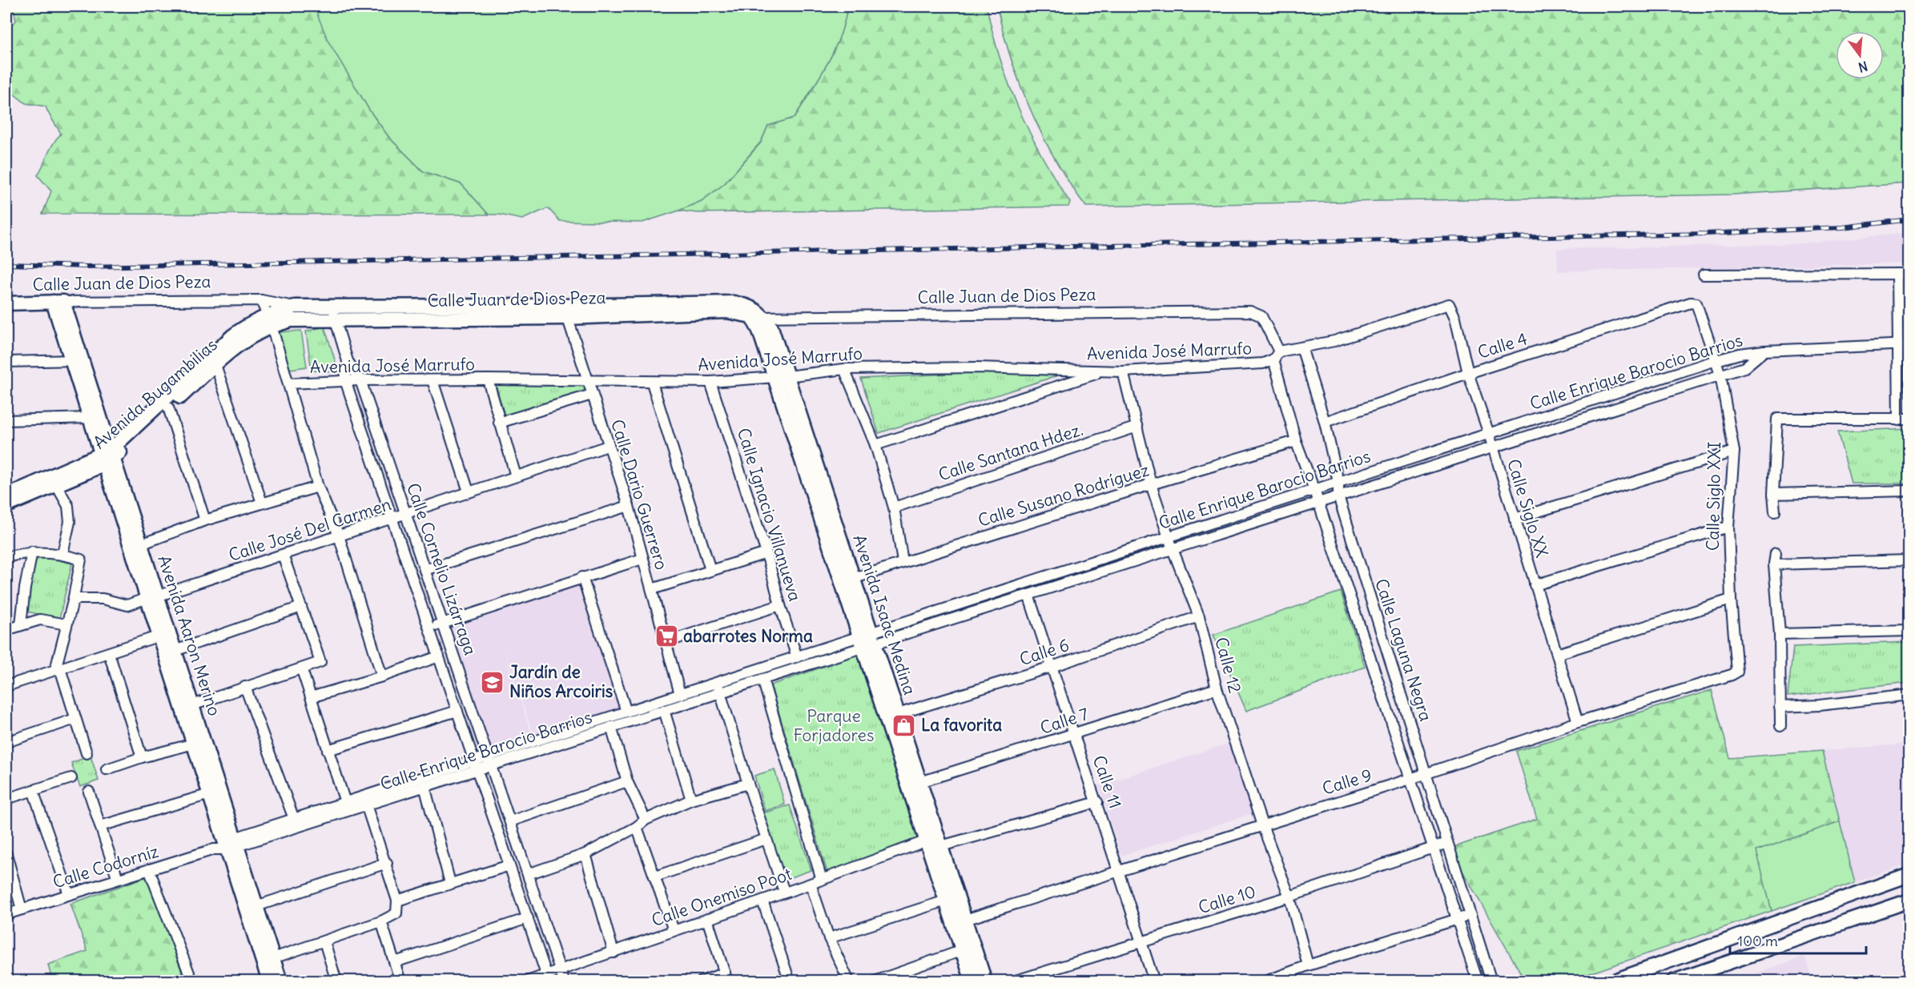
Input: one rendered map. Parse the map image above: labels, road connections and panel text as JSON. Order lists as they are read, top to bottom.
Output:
{
  "streets": {
    "main road": [
      "Calle Juan de Dios Peza",
      "Avenida Bugambilias",
      "Avenida Isaac Medina",
      "Avenida Aaron Merino"
    ],
    "street": [
      "Calle 4",
      "Avenida José Marrufo",
      "Calle Enrique Barocio Barrios",
      "Calle Santana Hdez.",
      "Calle Dario Guerrero",
      "Calle Susano Rodríguez",
      "Calle Siglo XXI",
      "Calle Siglo XX",
      "Calle Ignacio Villanueva",
      "Calle José Del Carmen",
      "Calle Cornelio Lizárraga",
      "Calle Laguna Negra",
      "Calle 6",
      "Calle 12",
      "Calle 7",
      "Calle 11",
      "Calle 9",
      "Calle Codorníz",
      "Calle Onemiso Poot",
      "Calle 10"
    ]
  },
  "crossings": [
    ["Calle Juan de Dios Peza", "Avenida Bugambilias"],
    ["Calle Juan de Dios Peza", "Calle Dario Guerrero"],
    ["Calle Juan de Dios Peza", "Calle Cornelio Lizárraga"],
    ["Calle Juan de Dios Peza", "Avenida Isaac Medina"],
    ["Calle Juan de Dios Peza", "Avenida Aaron Merino"],
    ["Calle Juan de Dios Peza", "Calle Laguna Negra"],
    ["Calle 4", "Calle Siglo XXI"],
    ["Calle 4", "Calle Siglo XX"],
    ["Calle 4", "Calle Laguna Negra"],
    ["Avenida José Marrufo", "Calle Dario Guerrero"],
    ["Avenida José Marrufo", "Calle Ignacio Villanueva"],
    ["Avenida José Marrufo", "Calle Cornelio Lizárraga"],
    ["Avenida José Marrufo", "Avenida Isaac Medina"],
    ["Avenida José Marrufo", "Calle Laguna Negra"],
    ["Avenida José Marrufo", "Calle 12"],
    ["Calle Enrique Barocio Barrios", "Calle Dario Guerrero"],
    ["Calle Enrique Barocio Barrios", "Calle Siglo XXI"],
    ["Calle Enrique Barocio Barrios", "Calle Siglo XX"],
    ["Calle Enrique Barocio Barrios", "Calle Ignacio Villanueva"],
    ["Calle Enrique Barocio Barrios", "Calle Cornelio Lizárraga"],
    ["Calle Enrique Barocio Barrios", "Avenida Isaac Medina"],
    ["Calle Enrique Barocio Barrios", "Avenida Aaron Merino"],
    ["Calle Enrique Barocio Barrios", "Calle Laguna Negra"],
    ["Calle Enrique Barocio Barrios", "Calle 12"],
    ["Calle Enrique Barocio Barrios", "Calle 11"],
    ["Calle Enrique Barocio Barrios", "Calle Codorníz"],
    ["Avenida Bugambilias", "Avenida Aaron Merino"],
    ["Calle Santana Hdez.", "Calle 12"],
    ["Calle Dario Guerrero", "Calle José Del Carmen"],
    ["Calle Susano Rodríguez", "Avenida Isaac Medina"],
    ["Calle Susano Rodríguez", "Calle Laguna Negra"],
    ["Calle Susano Rodríguez", "Calle 12"],
    ["Calle Siglo XXI", "Calle 9"],
    ["Calle Siglo XX", "Calle Laguna Negra"],
    ["Calle Siglo XX", "Calle 9"],
    ["Calle José Del Carmen", "Calle Cornelio Lizárraga"],
    ["Calle José Del Carmen", "Avenida Aaron Merino"],
    ["Calle Cornelio Lizárraga", "Calle Onemiso Poot"],
    ["Avenida Isaac Medina", "Calle 6"],
    ["Avenida Isaac Medina", "Calle 7"],
    ["Avenida Isaac Medina", "Calle 9"],
    ["Avenida Isaac Medina", "Calle Onemiso Poot"],
    ["Avenida Aaron Merino", "Calle Codorníz"],
    ["Calle Laguna Negra", "Calle 9"],
    ["Calle Laguna Negra", "Calle 10"],
    ["Calle 6", "Calle 12"],
    ["Calle 6", "Calle 11"],
    ["Calle 12", "Calle 7"],
    ["Calle 12", "Calle 9"],
    ["Calle 12", "Calle 10"],
    ["Calle 7", "Calle 11"],
    ["Calle 11", "Calle 9"],
    ["Calle 11", "Calle Onemiso Poot"],
    ["Calle 11", "Calle 10"]
  ],
  "parks": ["Parque Forjadores"],
  "places": {
    "supermarket": ["abarrotes Norma"],
    "school or university": ["Jardín de Niños Arcoiris"],
    "shop": ["La favorita"]
  },
  "scale_bar": "100 m",
  "north": "bottom"
}
